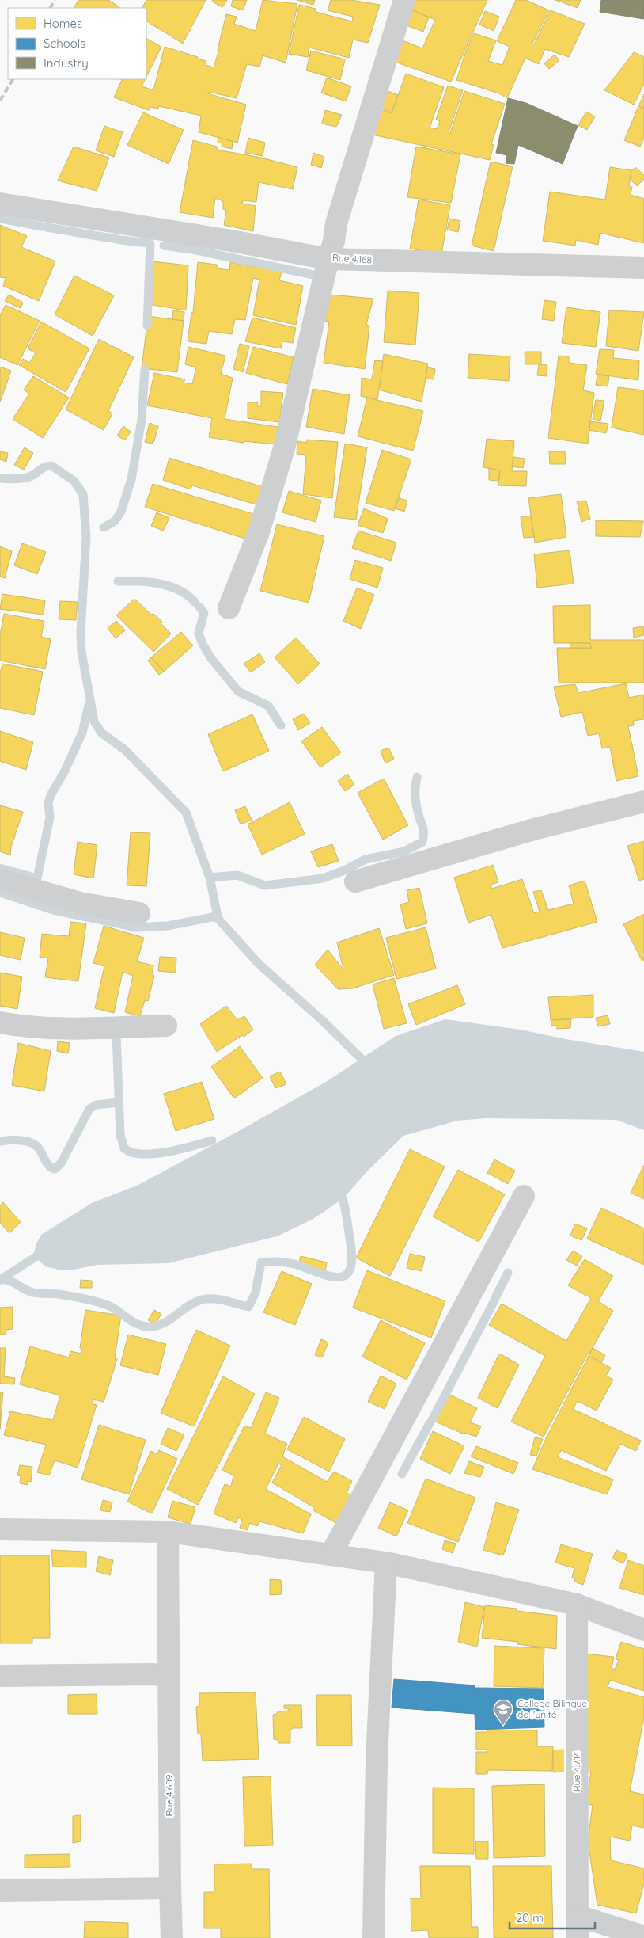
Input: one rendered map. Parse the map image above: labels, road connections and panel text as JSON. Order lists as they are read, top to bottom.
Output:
{
  "streets": {
    "street": ["Rue 4.168", "Rue 4.714", "Rue 4.689"]
  },
  "places": {
    "school or university": ["College Bilingue de l'unité"]
  },
  "legend": ["Homes", "Schools", "Industry"],
  "scale_bar": "20 m"
}
